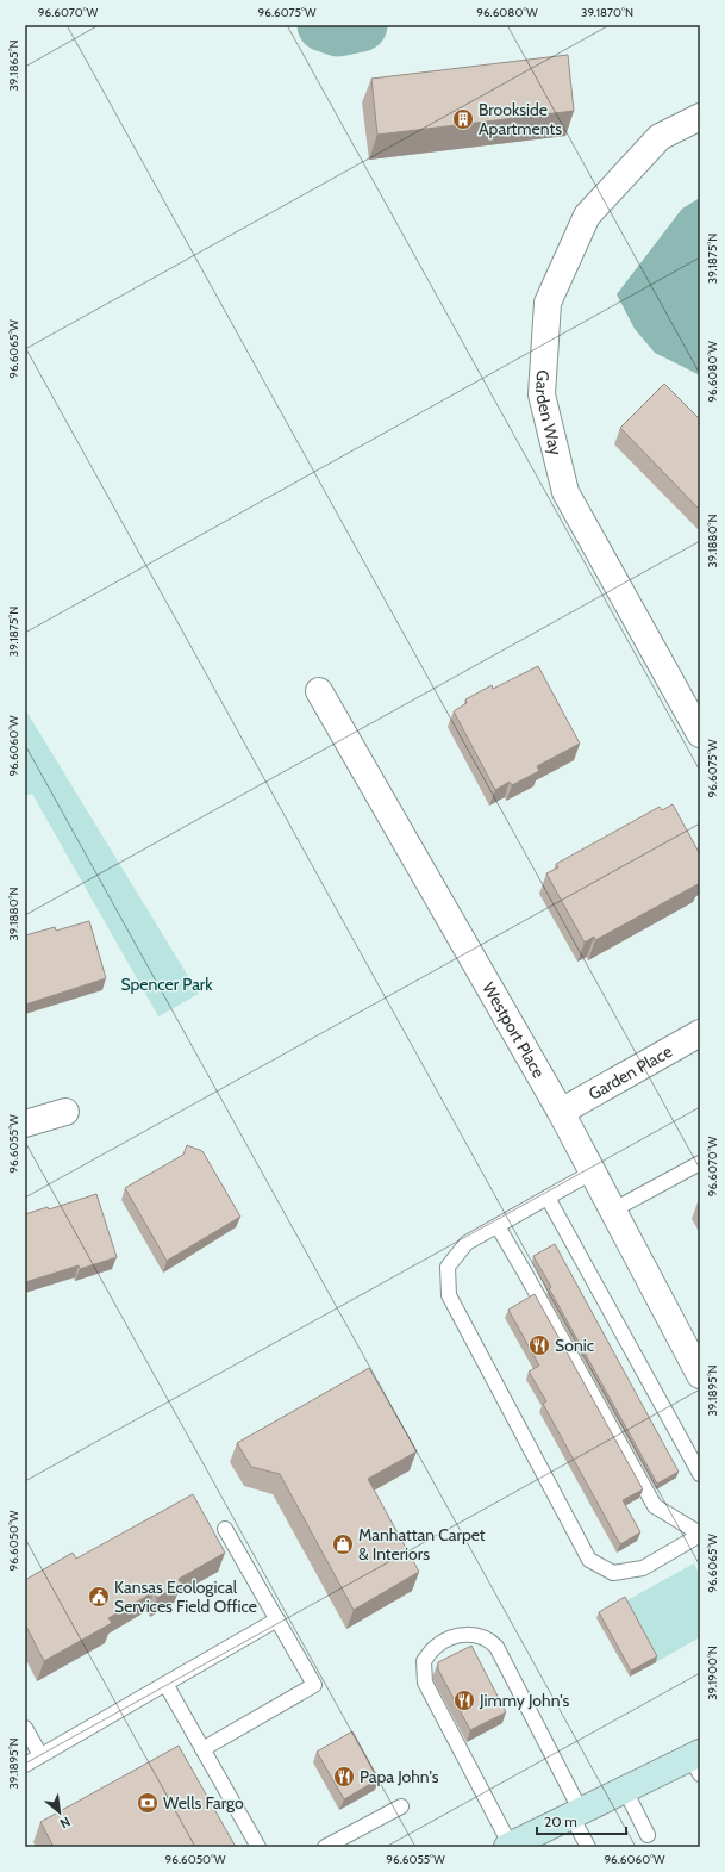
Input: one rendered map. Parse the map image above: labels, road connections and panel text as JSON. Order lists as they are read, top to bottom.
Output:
{
  "streets": {
    "street": ["Garden Way", "Westport Place", "Garden Place"]
  },
  "crossings": [
    ["Westport Place", "Garden Place"]
  ],
  "parks": ["Spencer Park"],
  "places": {
    "building": ["Brookside Apartments"],
    "restaurant": ["Sonic", "Jimmy John's", "Papa John's"],
    "shop": ["Manhattan Carpet & Interiors"],
    "public building": ["Kansas Ecological Services Field Office"],
    "bank": ["Wells Fargo"]
  },
  "scale_bar": "20 m",
  "north": "bottom right",
  "coordinates": [
    "96.6070°W",
    "96.6075°W",
    "96.6080°W",
    "39.1870°N",
    "39.1865°N",
    "39.1875°N",
    "96.6065°W",
    "39.1880°N",
    "96.6060°W",
    "96.6055°W",
    "39.1895°N",
    "96.6050°W",
    "39.1900°N"
  ]
}
